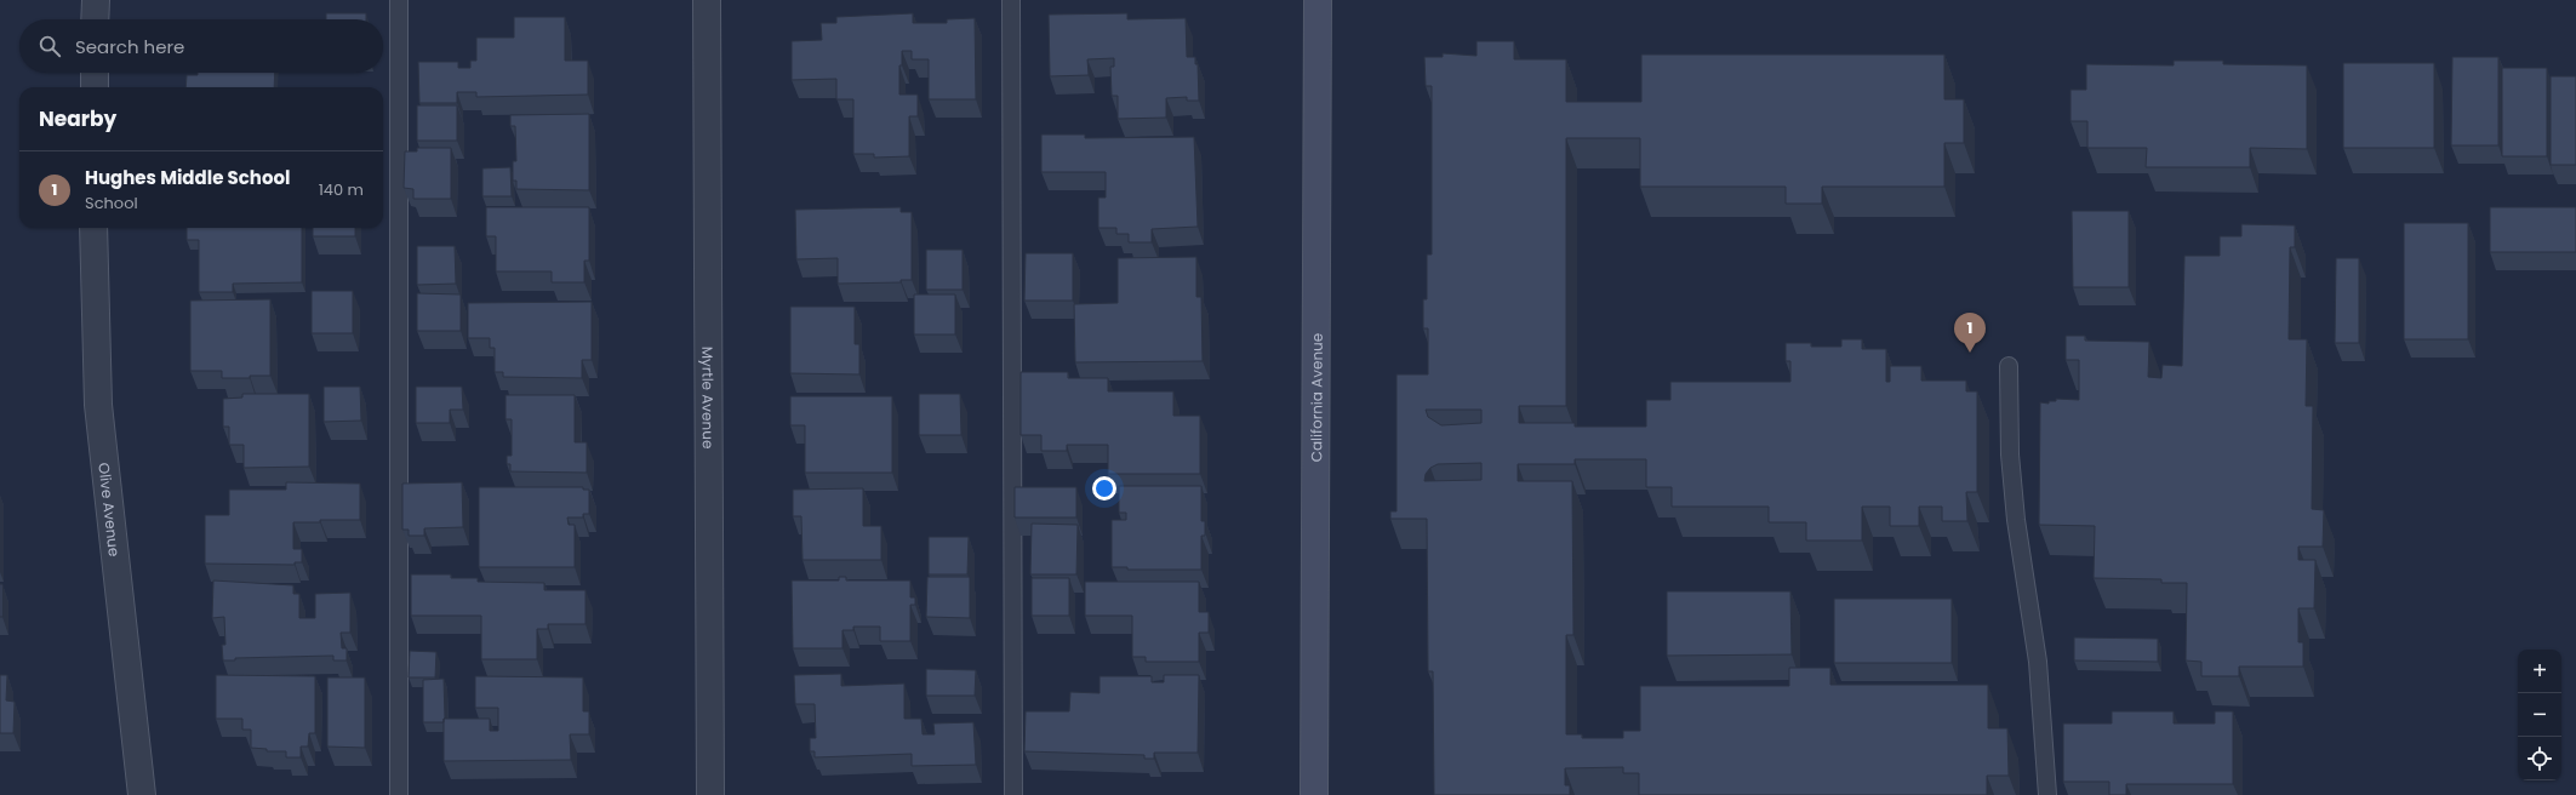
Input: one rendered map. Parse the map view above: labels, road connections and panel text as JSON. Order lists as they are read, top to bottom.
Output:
{
  "streets": {
    "street": ["Myrtle Avenue", "California Avenue", "Olive Avenue"]
  },
  "page": {
    "search": "Search here",
    "heading": "Nearby",
    "list": [
      {
        "mark": "1",
        "name": "Hughes Middle School",
        "note": "School",
        "value": "140 m"
      }
    ],
    "pins": "1",
    "map_buttons": ["+", "−"]
  }
}
